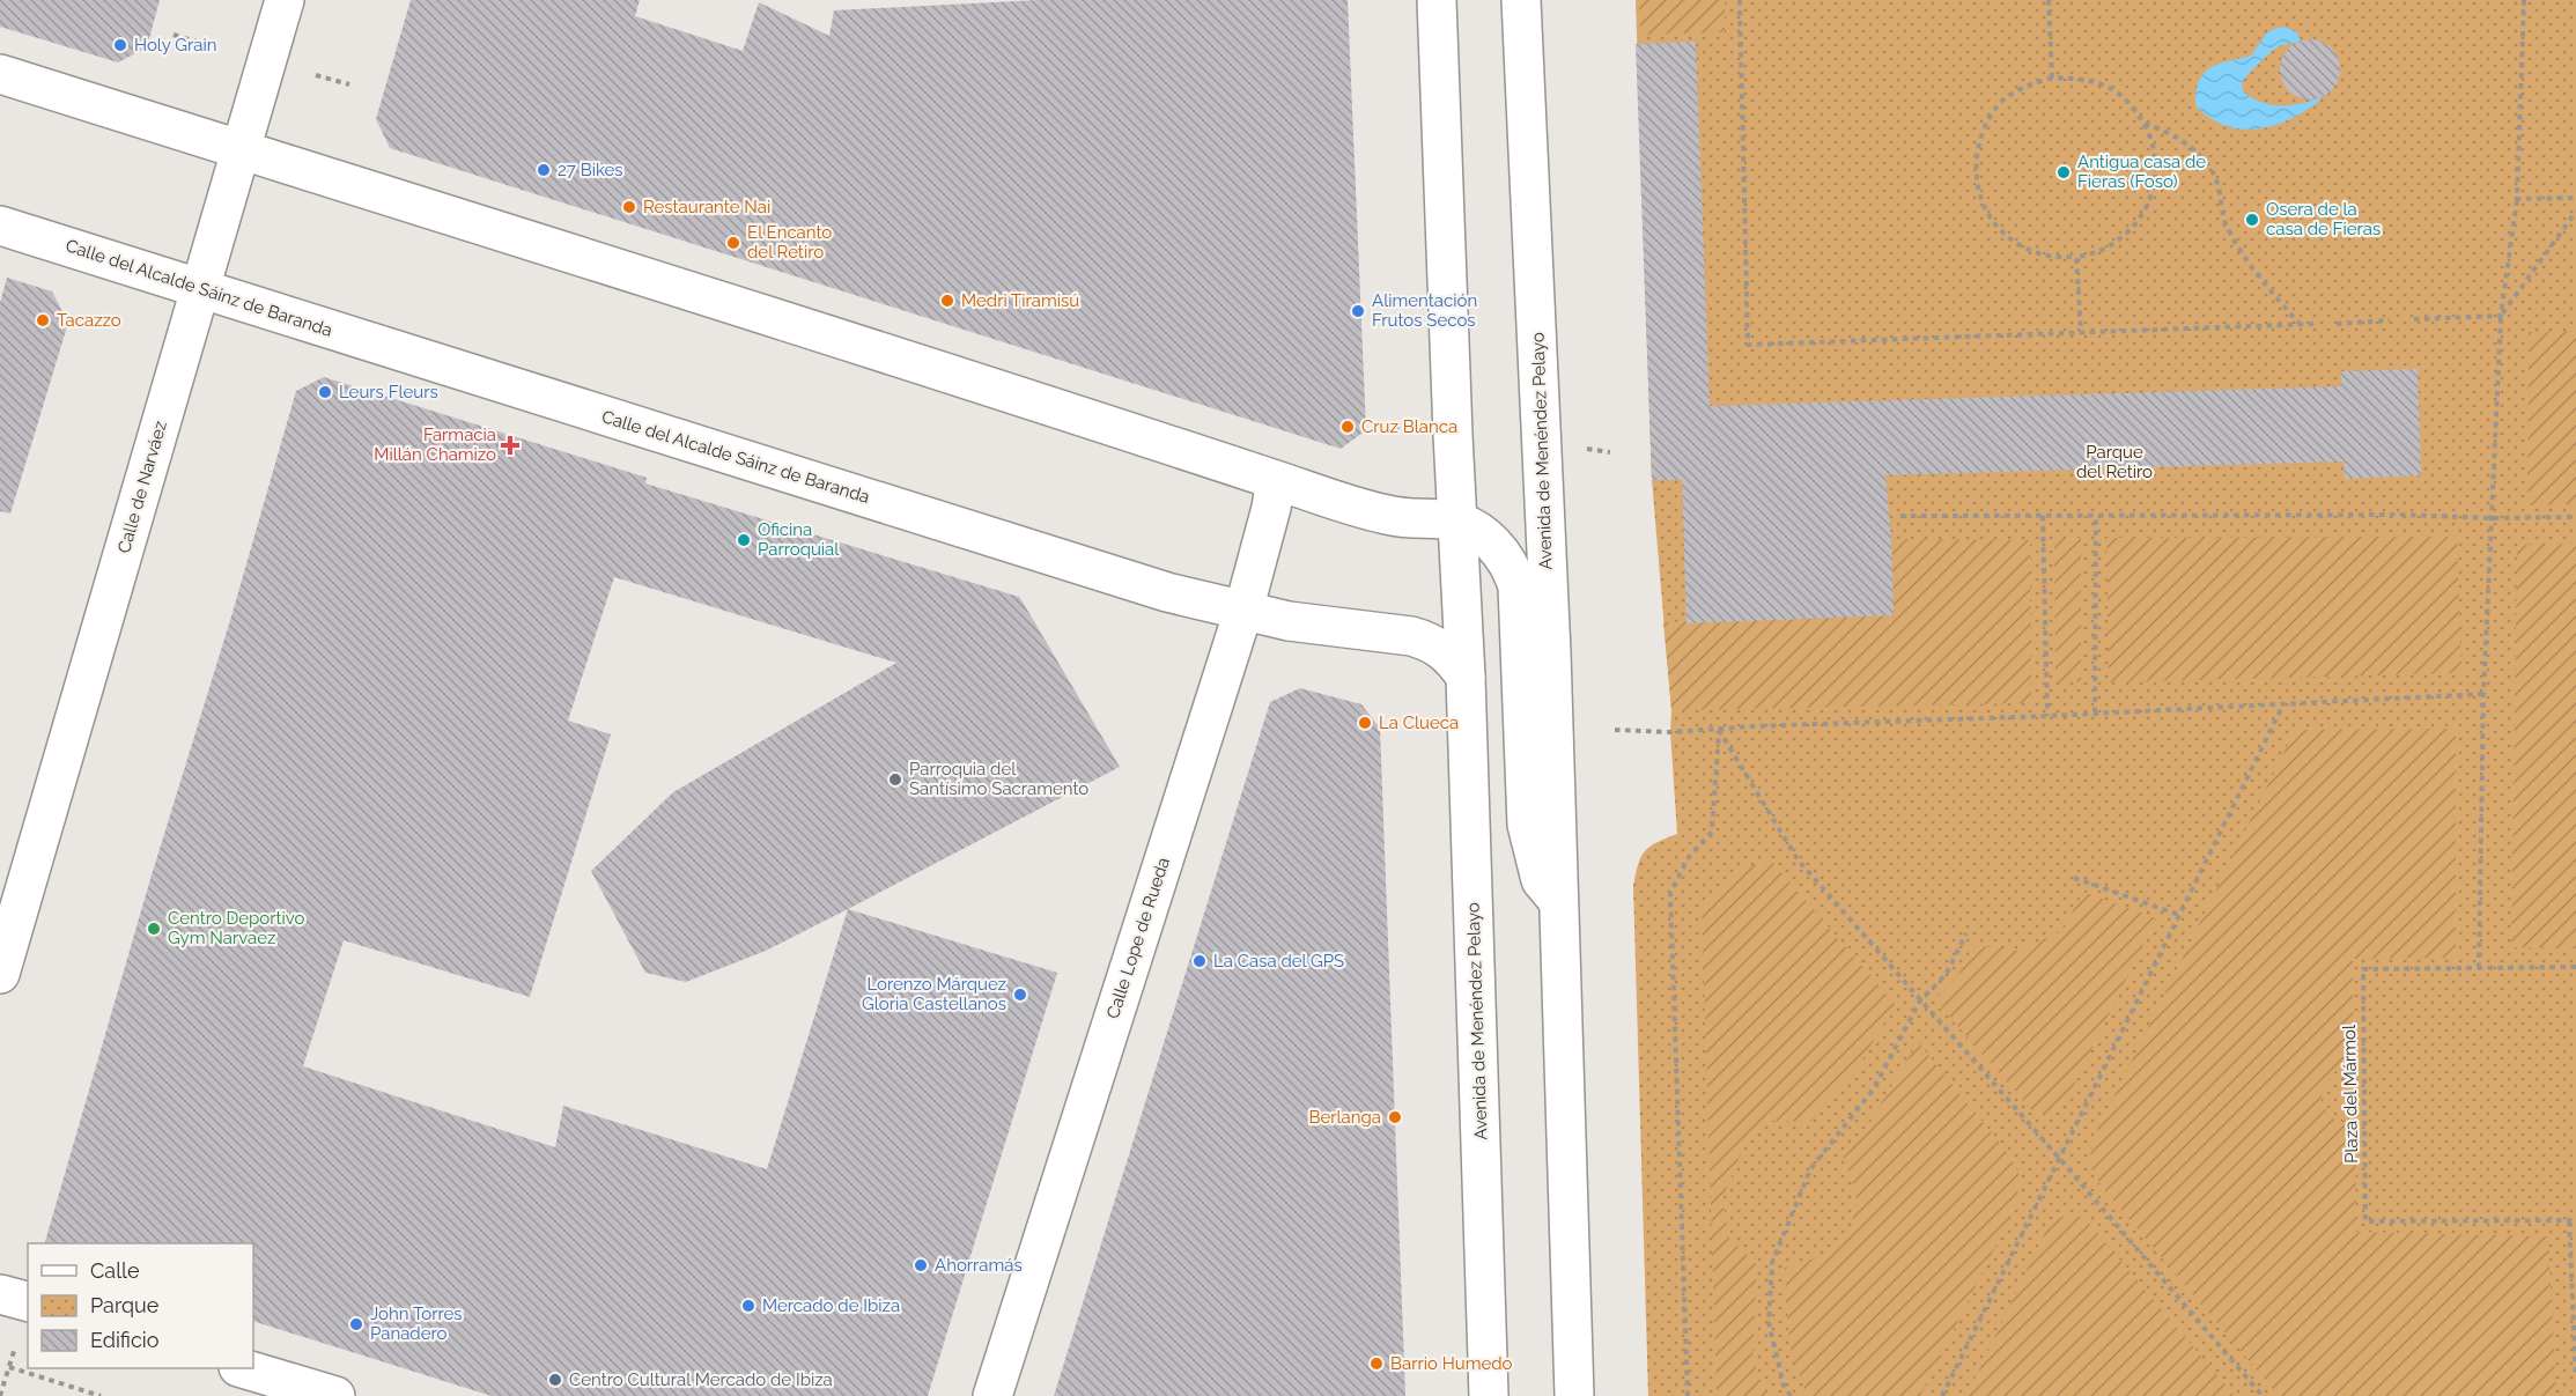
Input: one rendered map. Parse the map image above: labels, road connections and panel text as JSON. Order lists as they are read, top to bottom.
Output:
{
  "streets": {
    "street": [
      "Calle del Alcalde Sáinz de Baranda",
      "Avenida de Menéndez Pelayo",
      "Calle de Narváez",
      "Calle Lope de Rueda"
    ],
    "path": ["Plaza del Mármol"]
  },
  "crossings": [
    ["Calle del Alcalde Sáinz de Baranda", "Avenida de Menéndez Pelayo"],
    ["Calle del Alcalde Sáinz de Baranda", "Calle de Narváez"],
    ["Calle del Alcalde Sáinz de Baranda", "Calle Lope de Rueda"]
  ],
  "parks": ["Parque del Retiro"],
  "places": {
    "other": [
      "Holy Grain",
      "27 Bikes",
      "Antigua casa de Fieras (Foso)",
      "Restaurante Nai",
      "Osera de la casa de Fieras",
      "El Encanto del Retiro",
      "Medri Tiramisú",
      "Alimentación Frutos Secos",
      "Tacazzo",
      "Leurs Fleurs",
      "Cruz Blanca",
      "Oficina Parroquial",
      "La Clueca",
      "Parroquia del Santísimo Sacramento",
      "Centro Deportivo Gym Narvaez",
      "La Casa del GPS",
      "Lorenzo Márquez Gloria Castellanos",
      "Berlanga",
      "Ahorramás",
      "Mercado de Ibiza",
      "John Torres Panadero",
      "Barrio Humedo",
      "Centro Cultural Mercado de Ibiza"
    ],
    "health": ["Farmacia Millán Chamizo"]
  },
  "legend": ["Calle", "Parque", "Edificio"]
}
